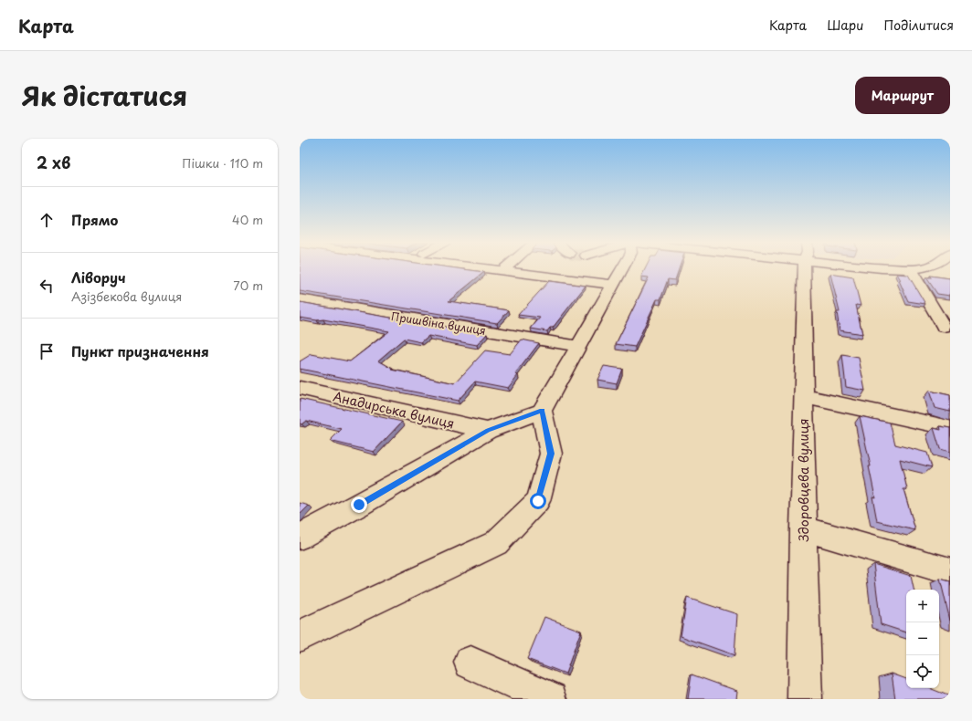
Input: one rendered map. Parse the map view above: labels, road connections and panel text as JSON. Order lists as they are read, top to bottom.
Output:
{
  "streets": {
    "street": ["Пришвіна вулиця", "Анадирська вулиця", "Здоровцева вулиця"]
  },
  "page": {
    "header": "Карта",
    "nav": ["Карта", "Шари", "Поділитися"],
    "title": "Як дістатися",
    "buttons": "Маршрут",
    "heading": ["2 хв", "Пішки · 110 m"],
    "list": [
      ["Прямо", "40 m"],
      ["Ліворуч", "Азізбекова вулиця", "70 m"],
      "Пункт призначення"
    ],
    "map_buttons": ["+", "−"]
  }
}
